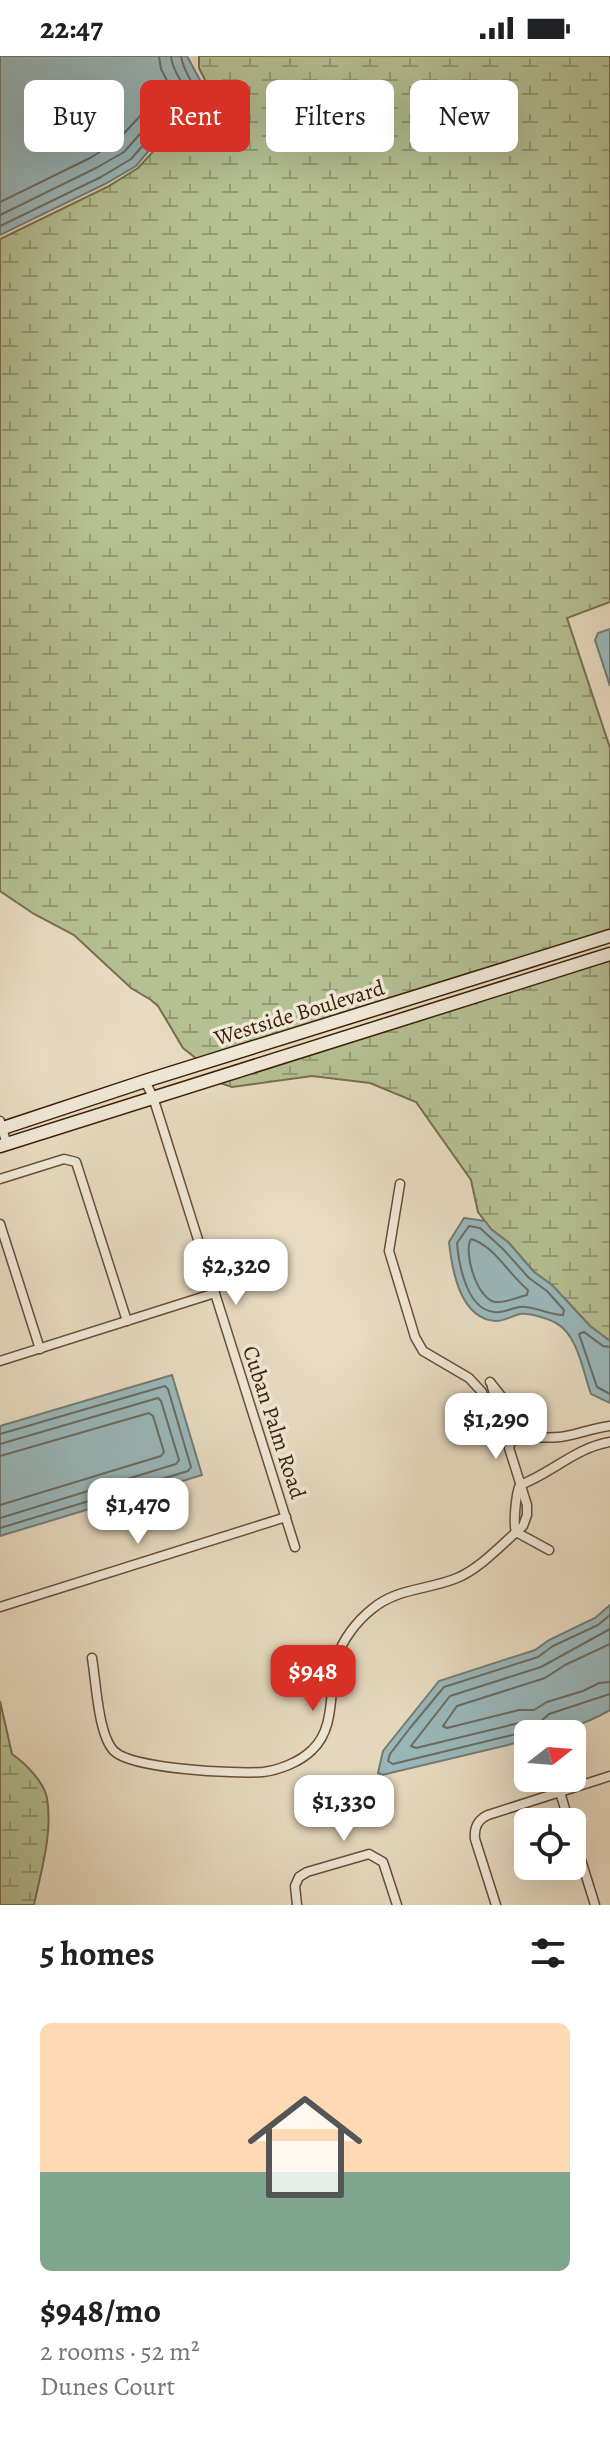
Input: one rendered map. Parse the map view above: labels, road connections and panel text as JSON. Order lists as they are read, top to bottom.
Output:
{
  "streets": {
    "street": ["Westside Boulevard", "Cuban Palm Road"]
  },
  "crossings": [
    ["Westside Boulevard", "Cuban Palm Road"]
  ],
  "north": "right",
  "page": {
    "status": "22:47",
    "chip": [
      "Buy",
      "Rent",
      "Filters",
      "New"
    ],
    "price": [
      "$2,320",
      "$1,290",
      "$1,470",
      "$948",
      "$1,330"
    ],
    "heading": "5 homes",
    "list": [
      {
        "name": "$948/mo",
        "note": "2 rooms · 52 m² · Dunes Court"
      }
    ]
  }
}
